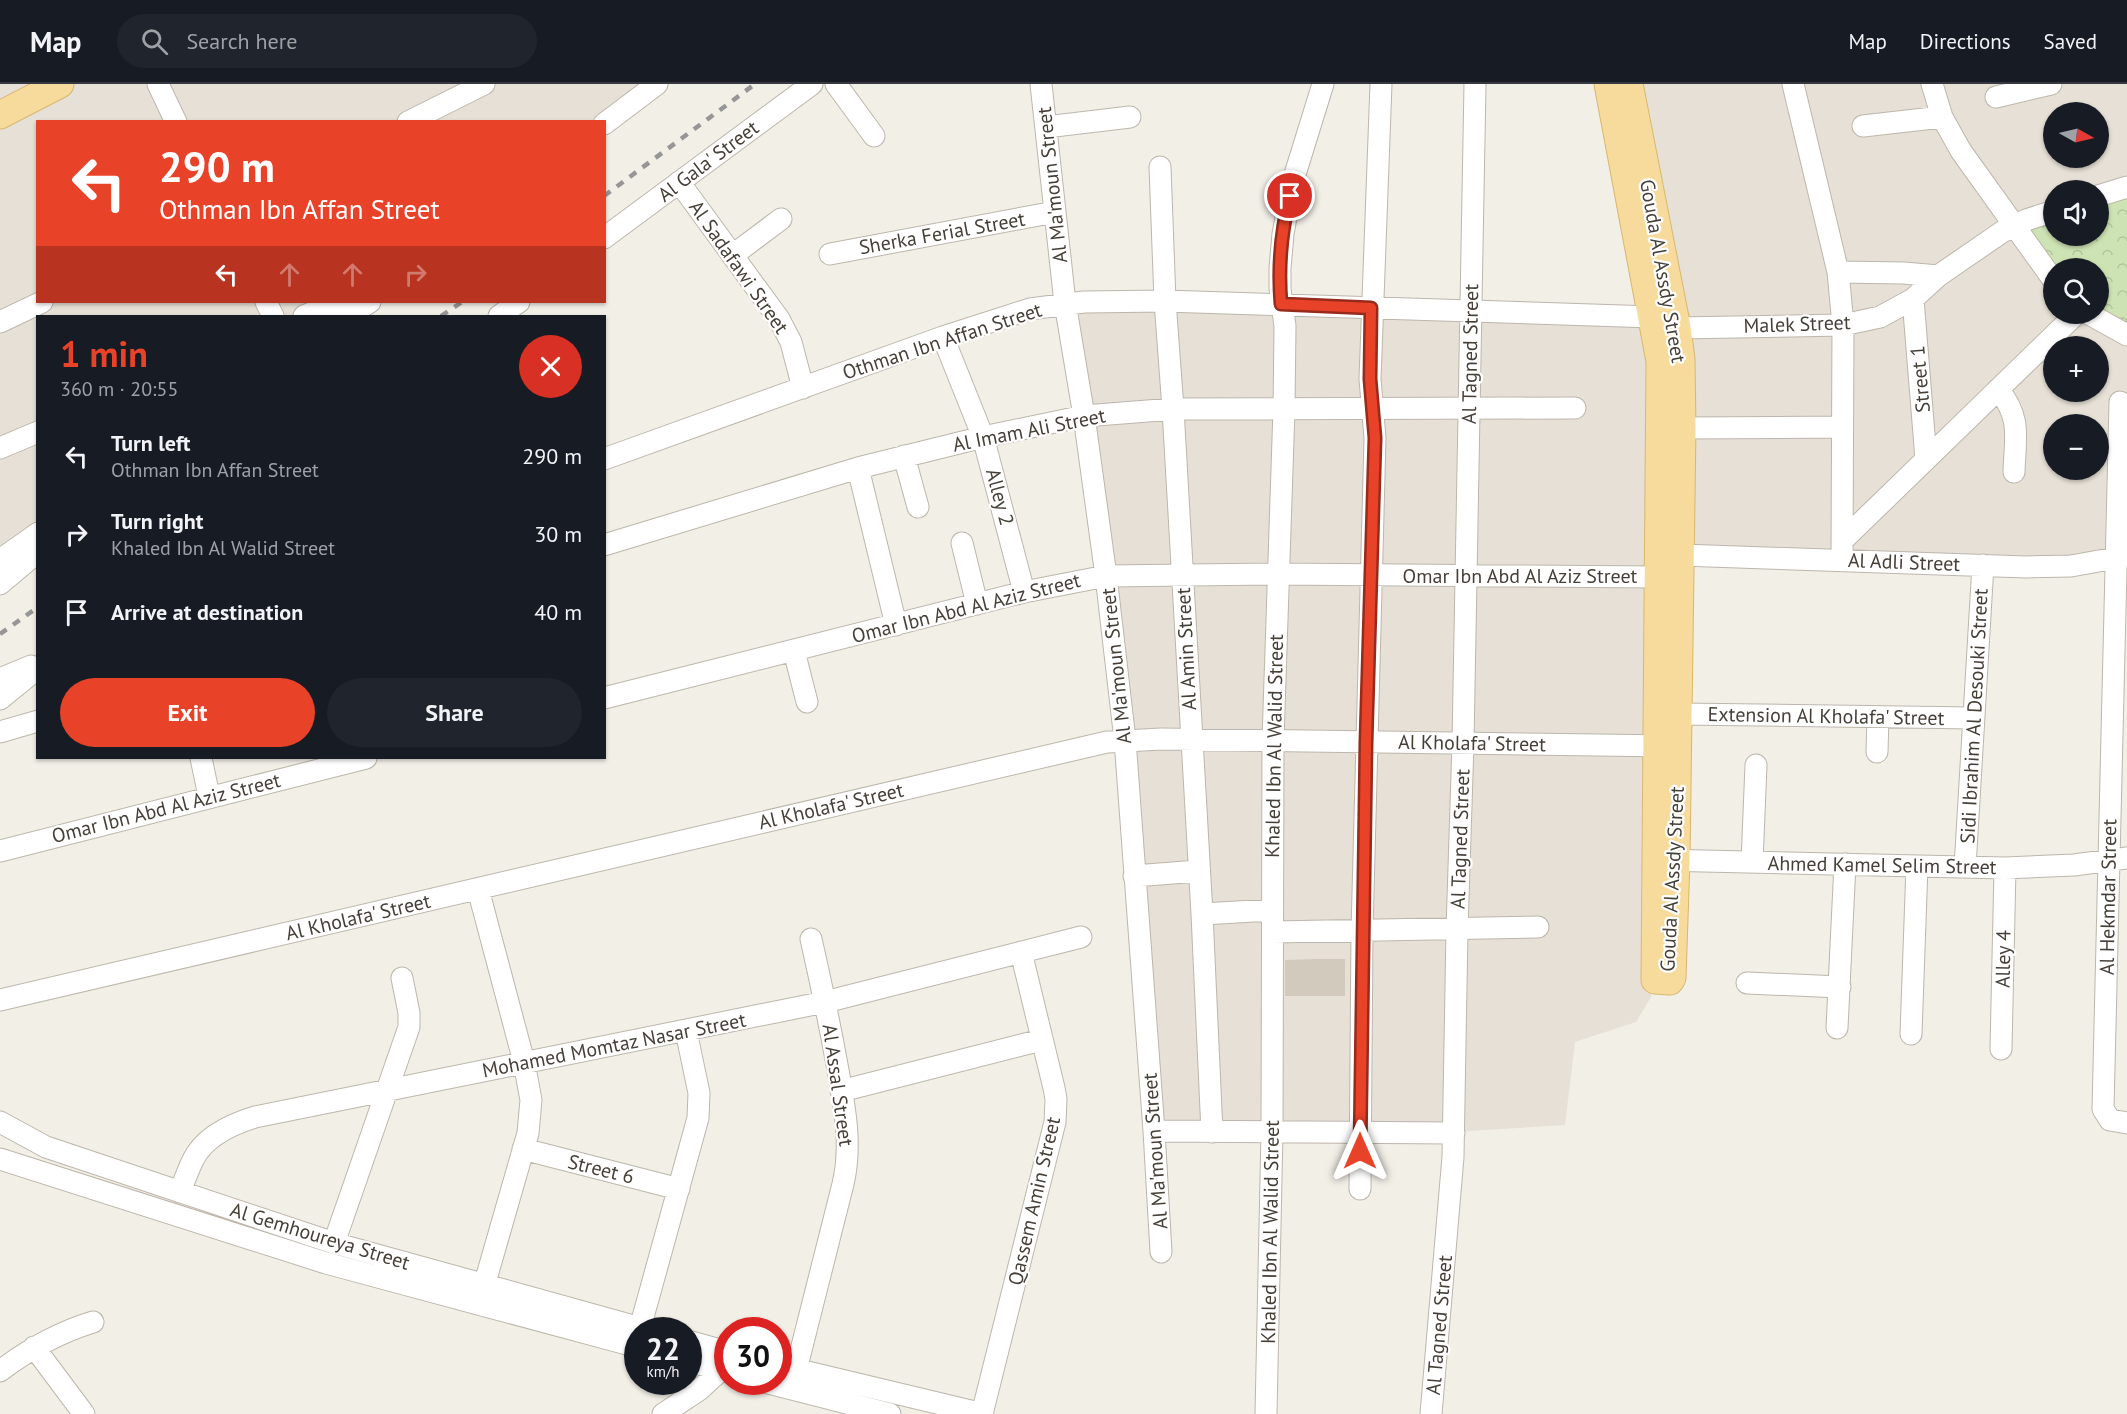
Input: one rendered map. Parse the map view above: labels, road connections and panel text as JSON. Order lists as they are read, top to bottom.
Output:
{
  "streets": {
    "main road": ["Gouda Al Assdy Street"],
    "street": [
      "Al Gala' Street",
      "Al Ma'moun Street",
      "Sherka Ferial Street",
      "Al Sadafawi Street",
      "Malek Street",
      "Othman Ibn Affan Street",
      "Al Tagned Street",
      "Street 1",
      "Al Imam Ali Street",
      "Alley 2",
      "Al Adli Street",
      "Omar Ibn Abd Al Aziz Street",
      "Al Amin Street",
      "Extension Al Kholafa' Street",
      "Sidi Ibrahim Al Desouki Street",
      "Al Kholafa' Street",
      "Khaled Ibn Al Walid Street",
      "Ahmed Kamel Selim Street",
      "Al Hekmdar Street",
      "Alley 4",
      "Mohamed Momtaz Nasar Street",
      "Al Assal Street",
      "Street 6",
      "Qassem Amin Street",
      "Al Gemhoureya Street"
    ]
  },
  "crossings": [
    ["Al Gala' Street", "Al Sadafawi Street"],
    ["Al Ma'moun Street", "Sherka Ferial Street"],
    ["Al Ma'moun Street", "Othman Ibn Affan Street"],
    ["Al Ma'moun Street", "Al Imam Ali Street"],
    ["Al Ma'moun Street", "Omar Ibn Abd Al Aziz Street"],
    ["Al Ma'moun Street", "Al Kholafa' Street"],
    ["Al Sadafawi Street", "Othman Ibn Affan Street"],
    ["Gouda Al Assdy Street", "Malek Street"],
    ["Gouda Al Assdy Street", "Othman Ibn Affan Street"],
    ["Gouda Al Assdy Street", "Al Adli Street"],
    ["Gouda Al Assdy Street", "Omar Ibn Abd Al Aziz Street"],
    ["Gouda Al Assdy Street", "Extension Al Kholafa' Street"],
    ["Gouda Al Assdy Street", "Al Kholafa' Street"],
    ["Gouda Al Assdy Street", "Ahmed Kamel Selim Street"],
    ["Malek Street", "Street 1"],
    ["Othman Ibn Affan Street", "Al Tagned Street"],
    ["Othman Ibn Affan Street", "Alley 2"],
    ["Othman Ibn Affan Street", "Al Amin Street"],
    ["Othman Ibn Affan Street", "Khaled Ibn Al Walid Street"],
    ["Al Tagned Street", "Al Imam Ali Street"],
    ["Al Tagned Street", "Omar Ibn Abd Al Aziz Street"],
    ["Al Tagned Street", "Al Kholafa' Street"],
    ["Al Imam Ali Street", "Alley 2"],
    ["Al Imam Ali Street", "Al Amin Street"],
    ["Al Imam Ali Street", "Khaled Ibn Al Walid Street"],
    ["Alley 2", "Omar Ibn Abd Al Aziz Street"],
    ["Al Adli Street", "Sidi Ibrahim Al Desouki Street"],
    ["Al Adli Street", "Al Hekmdar Street"],
    ["Omar Ibn Abd Al Aziz Street", "Al Amin Street"],
    ["Omar Ibn Abd Al Aziz Street", "Khaled Ibn Al Walid Street"],
    ["Al Amin Street", "Al Kholafa' Street"],
    ["Extension Al Kholafa' Street", "Sidi Ibrahim Al Desouki Street"],
    ["Sidi Ibrahim Al Desouki Street", "Ahmed Kamel Selim Street"],
    ["Al Kholafa' Street", "Khaled Ibn Al Walid Street"],
    ["Ahmed Kamel Selim Street", "Al Hekmdar Street"],
    ["Ahmed Kamel Selim Street", "Alley 4"],
    ["Mohamed Momtaz Nasar Street", "Al Assal Street"],
    ["Mohamed Momtaz Nasar Street", "Qassem Amin Street"],
    ["Mohamed Momtaz Nasar Street", "Al Gemhoureya Street"]
  ],
  "north": "right",
  "page": {
    "header": "Map",
    "search": "Search here",
    "nav": ["Map", "Directions", "Saved"],
    "map_buttons": ["+", "−"],
    "turn": ["290 m", "Othman Ibn Affan Street"],
    "heading": ["1 min", "360 m · 20:55"],
    "list": [
      {
        "name": "Turn left",
        "note": "Othman Ibn Affan Street",
        "value": "290 m"
      },
      {
        "name": "Turn right",
        "note": "Khaled Ibn Al Walid Street",
        "value": "30 m"
      },
      {
        "name": "Arrive at destination",
        "value": "40 m"
      }
    ],
    "buttons": ["Exit", "Share"],
    "speed": "22 km/h",
    "limit": "30"
  }
}
